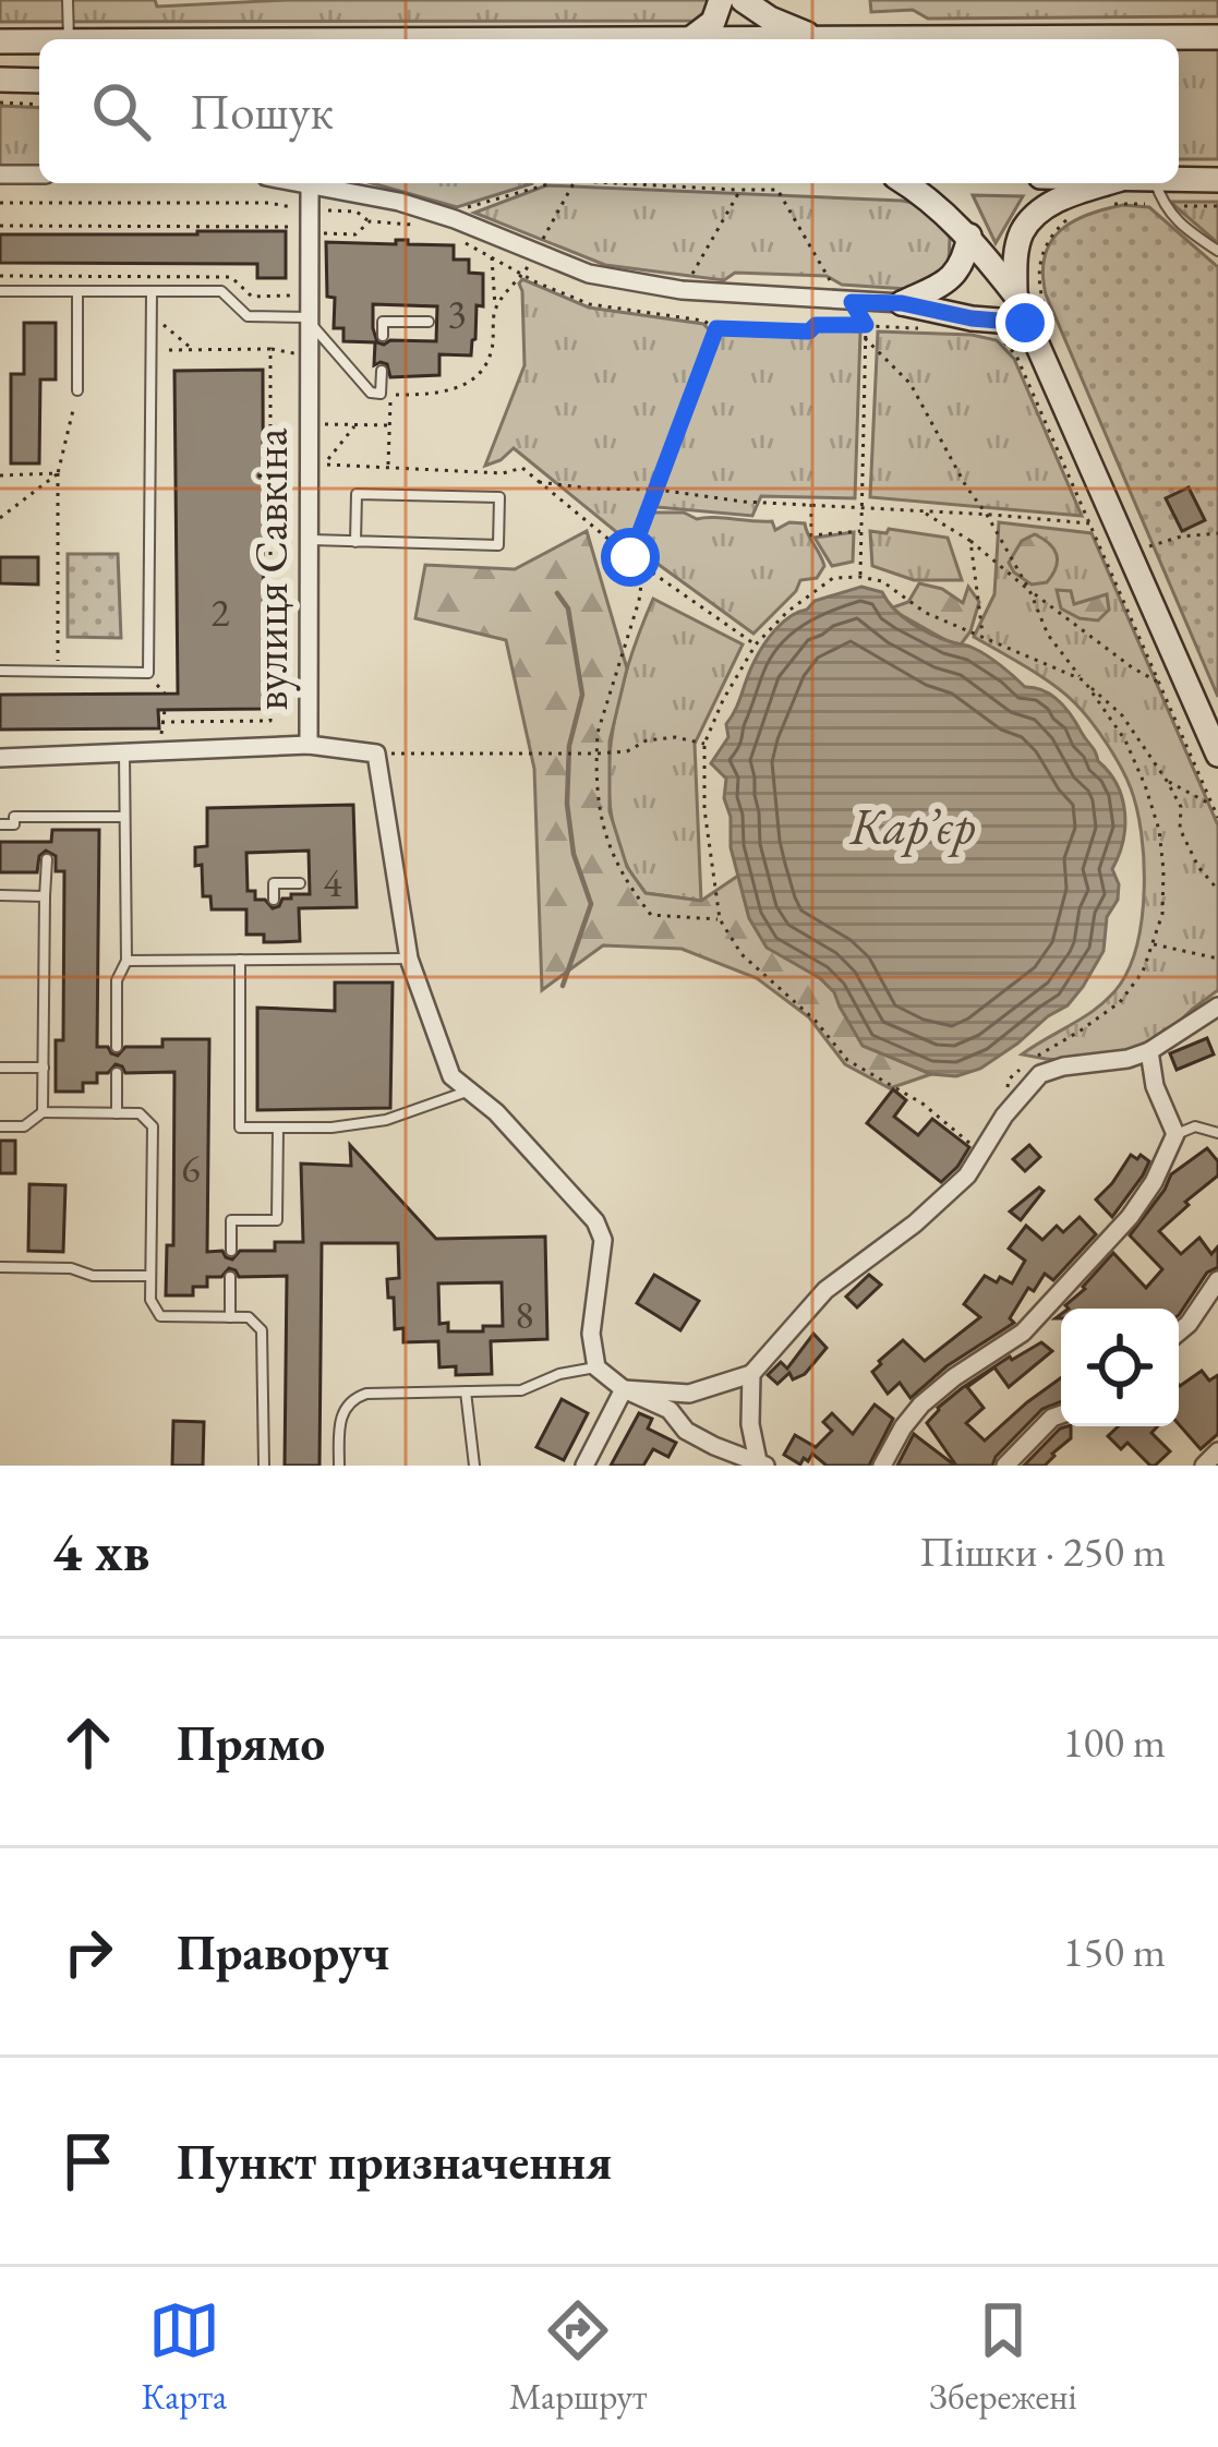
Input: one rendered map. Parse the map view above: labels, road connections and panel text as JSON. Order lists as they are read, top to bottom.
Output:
{
  "streets": {
    "street": ["вулиця Савкіна"]
  },
  "water": ["Кар’єр"],
  "house_numbers": [
    "3",
    "2",
    "4",
    "6",
    "8"
  ],
  "page": {
    "search": "Пошук",
    "heading": ["4 хв", "Пішки · 250 m"],
    "list": [
      ["Прямо", "100 m"],
      ["Праворуч", "150 m"],
      "Пункт призначення"
    ],
    "nav": ["Карта", "Маршрут", "Збережені"]
  }
}
